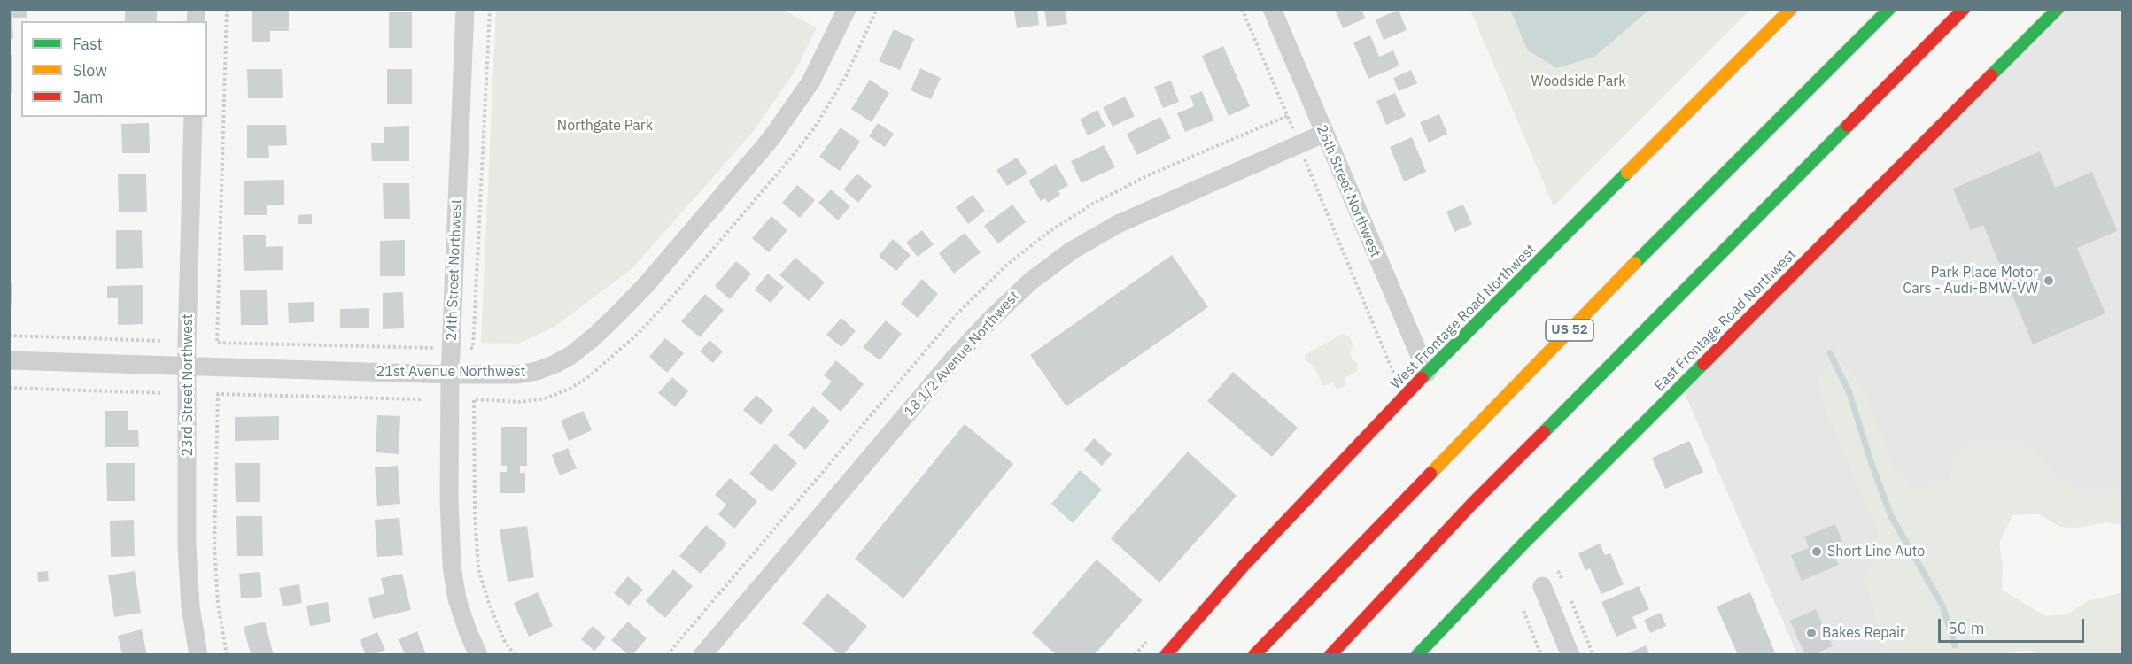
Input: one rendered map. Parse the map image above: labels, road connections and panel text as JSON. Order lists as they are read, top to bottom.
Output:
{
  "streets": {
    "main road": ["West Frontage Road Northwest", "East Frontage Road Northwest", "US 52"],
    "street": [
      "26th Street Northwest",
      "24th Street Northwest",
      "18 1/2 Avenue Northwest",
      "21st Avenue Northwest",
      "23rd Street Northwest"
    ]
  },
  "crossings": [
    ["26th Street Northwest", "West Frontage Road Northwest"],
    ["26th Street Northwest", "18 1/2 Avenue Northwest"],
    ["24th Street Northwest", "21st Avenue Northwest"],
    ["21st Avenue Northwest", "23rd Street Northwest"]
  ],
  "parks": ["Woodside Park", "Northgate Park"],
  "places": ["Park Place Motor Cars - Audi-BMW-VW", "Short Line Auto", "Bakes Repair"],
  "legend": ["Fast", "Slow", "Jam"],
  "scale_bar": "50 m"
}
